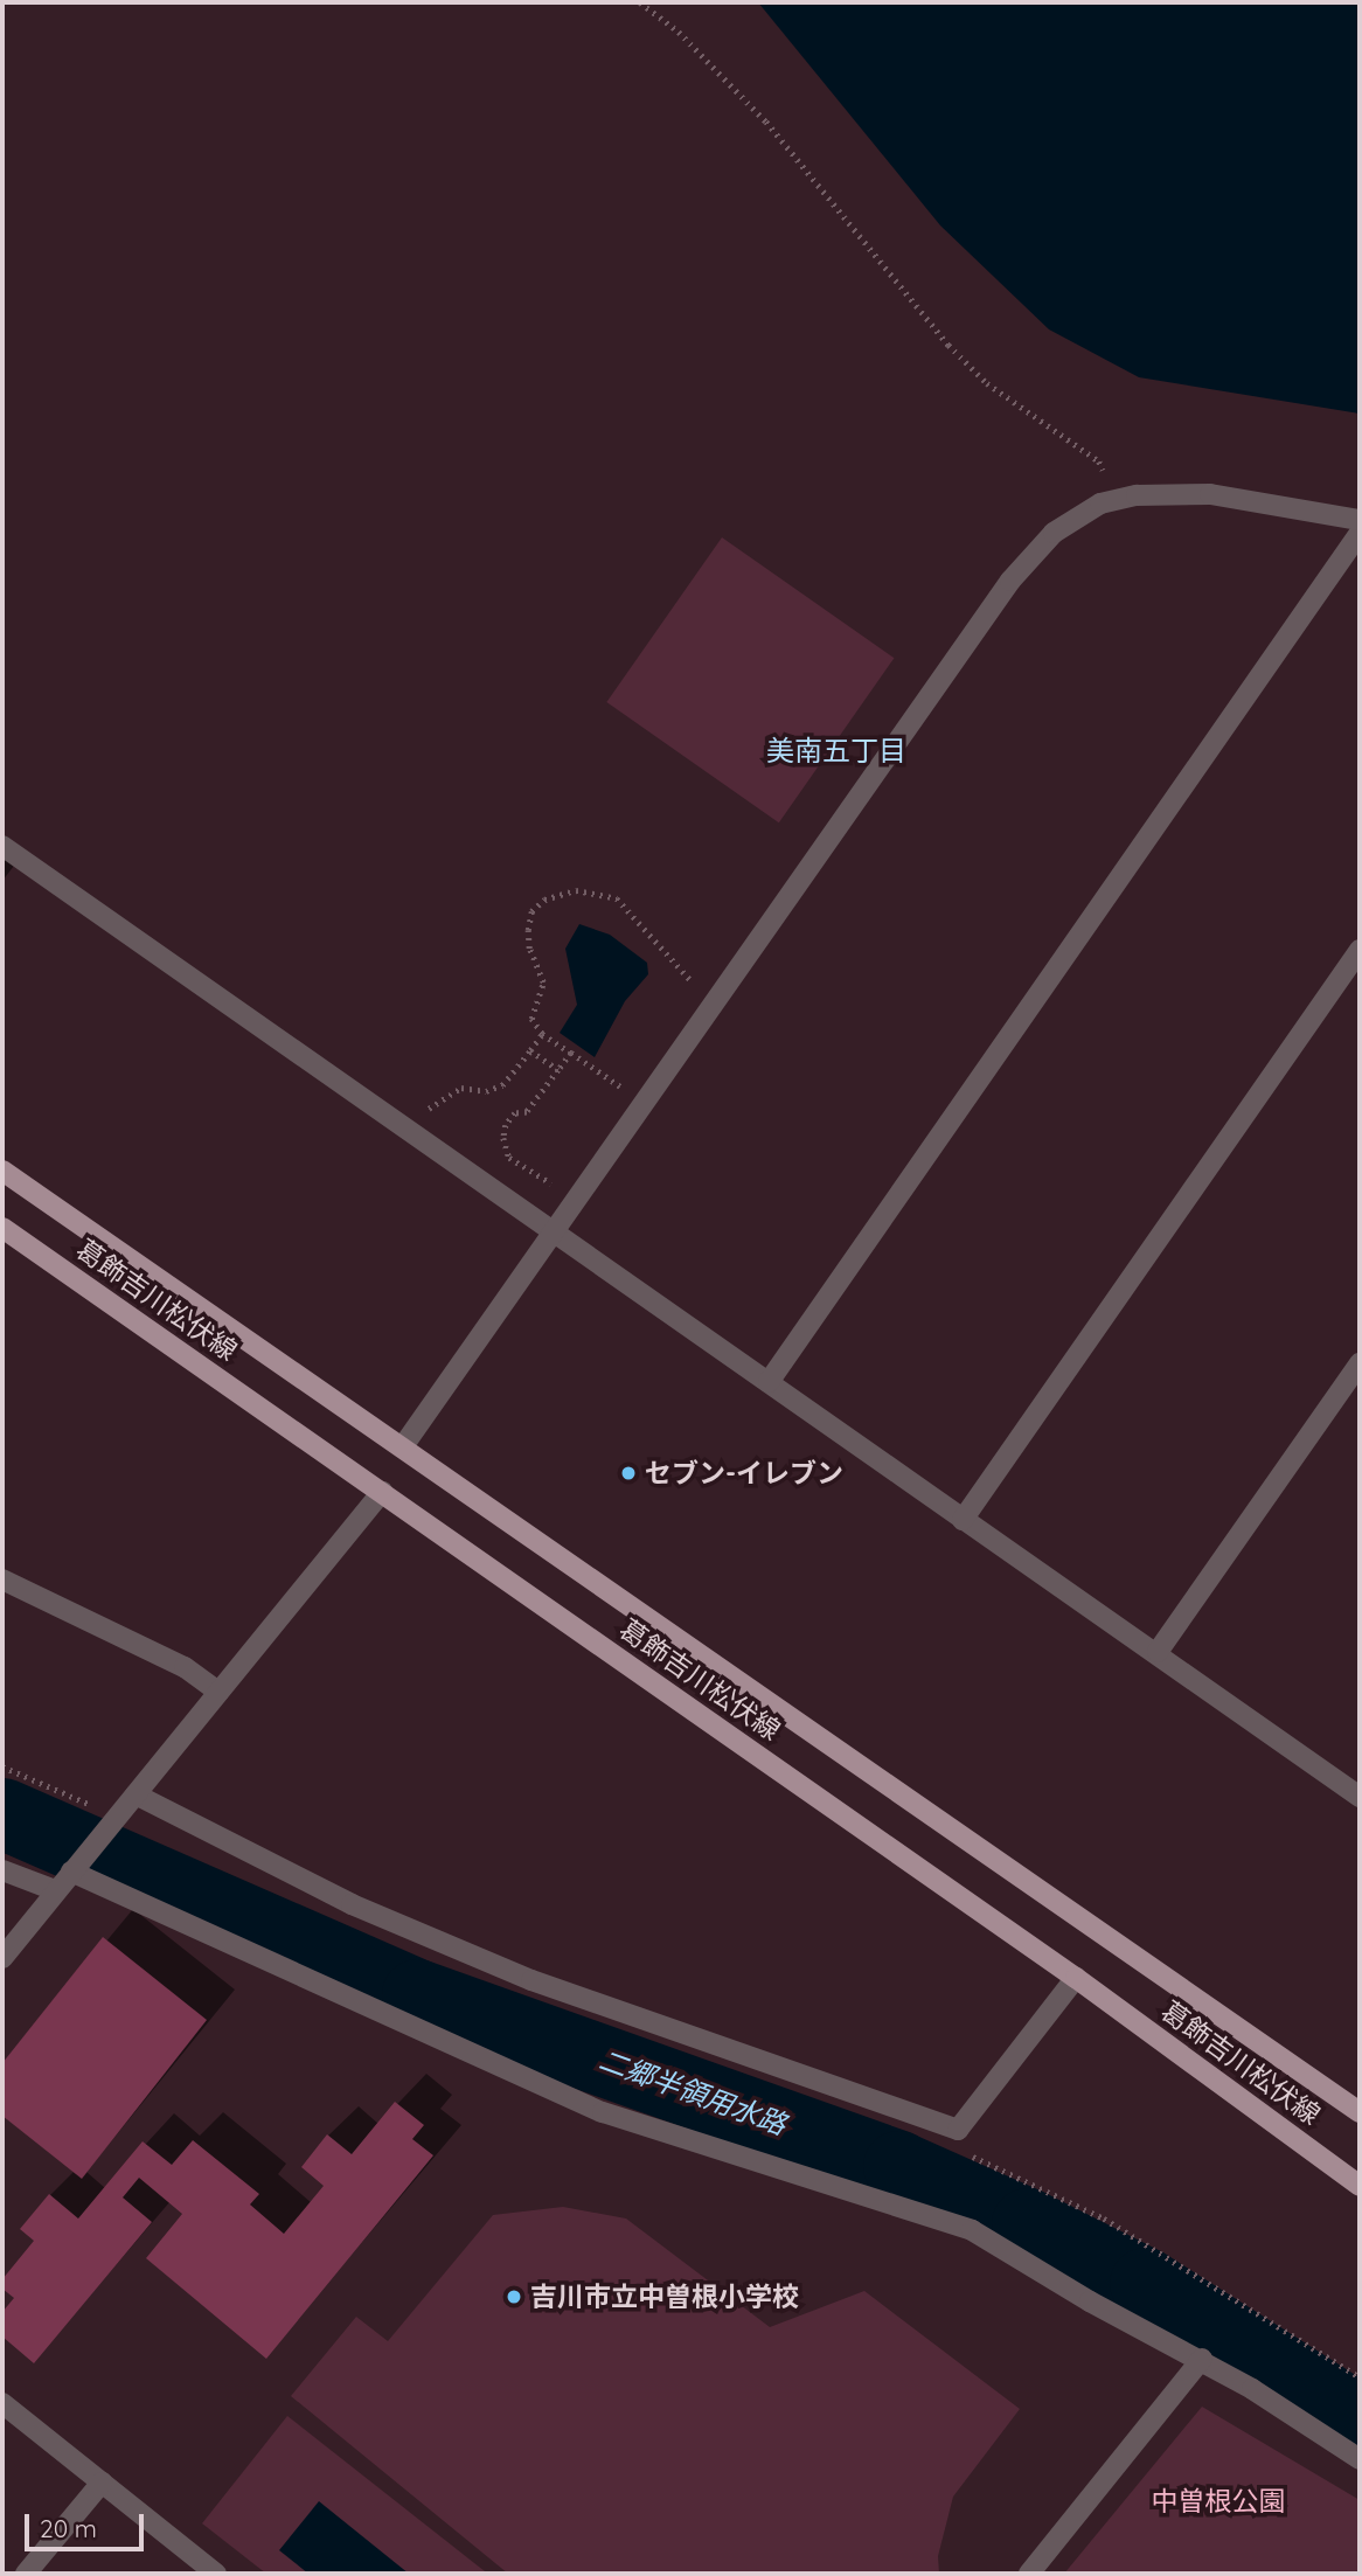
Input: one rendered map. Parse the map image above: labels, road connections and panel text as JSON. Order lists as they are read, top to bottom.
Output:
{
  "streets": {
    "main road": ["葛飾吉川松伏線"]
  },
  "districts": ["美南五丁目"],
  "water": ["二郷半領用水路"],
  "parks": ["中曽根公園"],
  "places": ["セブン-イレブン", "吉川市立中曽根小学校"],
  "scale_bar": "20 m"
}
